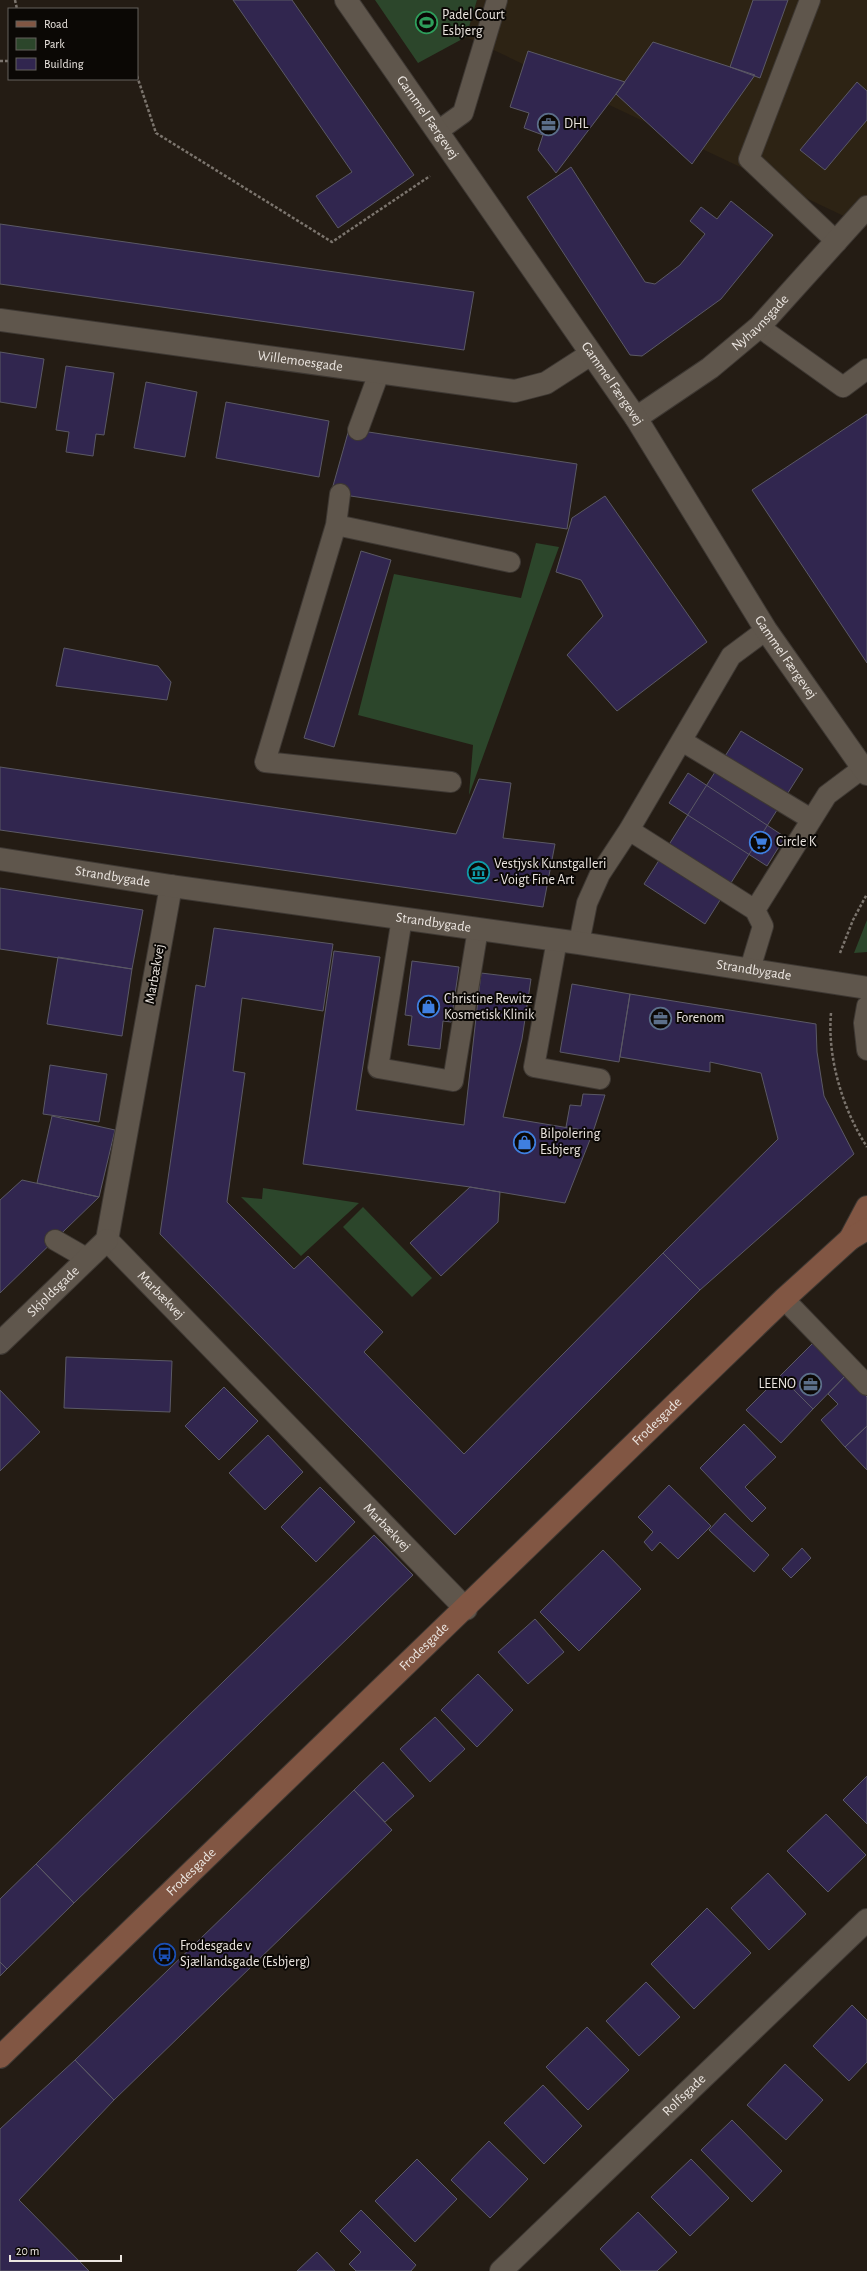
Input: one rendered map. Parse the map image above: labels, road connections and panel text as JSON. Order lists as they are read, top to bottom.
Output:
{
  "streets": {
    "main road": ["Frodesgade"],
    "street": [
      "Gammel Færgevej",
      "Nyhavnsgade",
      "Willemoesgade",
      "Strandbygade",
      "Marbækvej",
      "Skjoldsgade",
      "Rolfsgade"
    ]
  },
  "crossings": [
    ["Gammel Færgevej", "Nyhavnsgade"],
    ["Gammel Færgevej", "Willemoesgade"],
    ["Strandbygade", "Marbækvej"],
    ["Marbækvej", "Skjoldsgade"],
    ["Marbækvej", "Frodesgade"]
  ],
  "places": {
    "sports": ["Padel Court Esbjerg"],
    "office": ["DHL", "Forenom", "LEENO"],
    "supermarket": ["Circle K"],
    "museum": ["Vestjysk Kunstgalleri - Voigt Fine Art"],
    "shop": ["Christine Rewitz Kosmetisk Klinik", "Bilpolering Esbjerg"],
    "bus stop": ["Frodesgade v Sjællandsgade (Esbjerg)"]
  },
  "legend": ["Road", "Park", "Building"],
  "scale_bar": "20 m"
}
